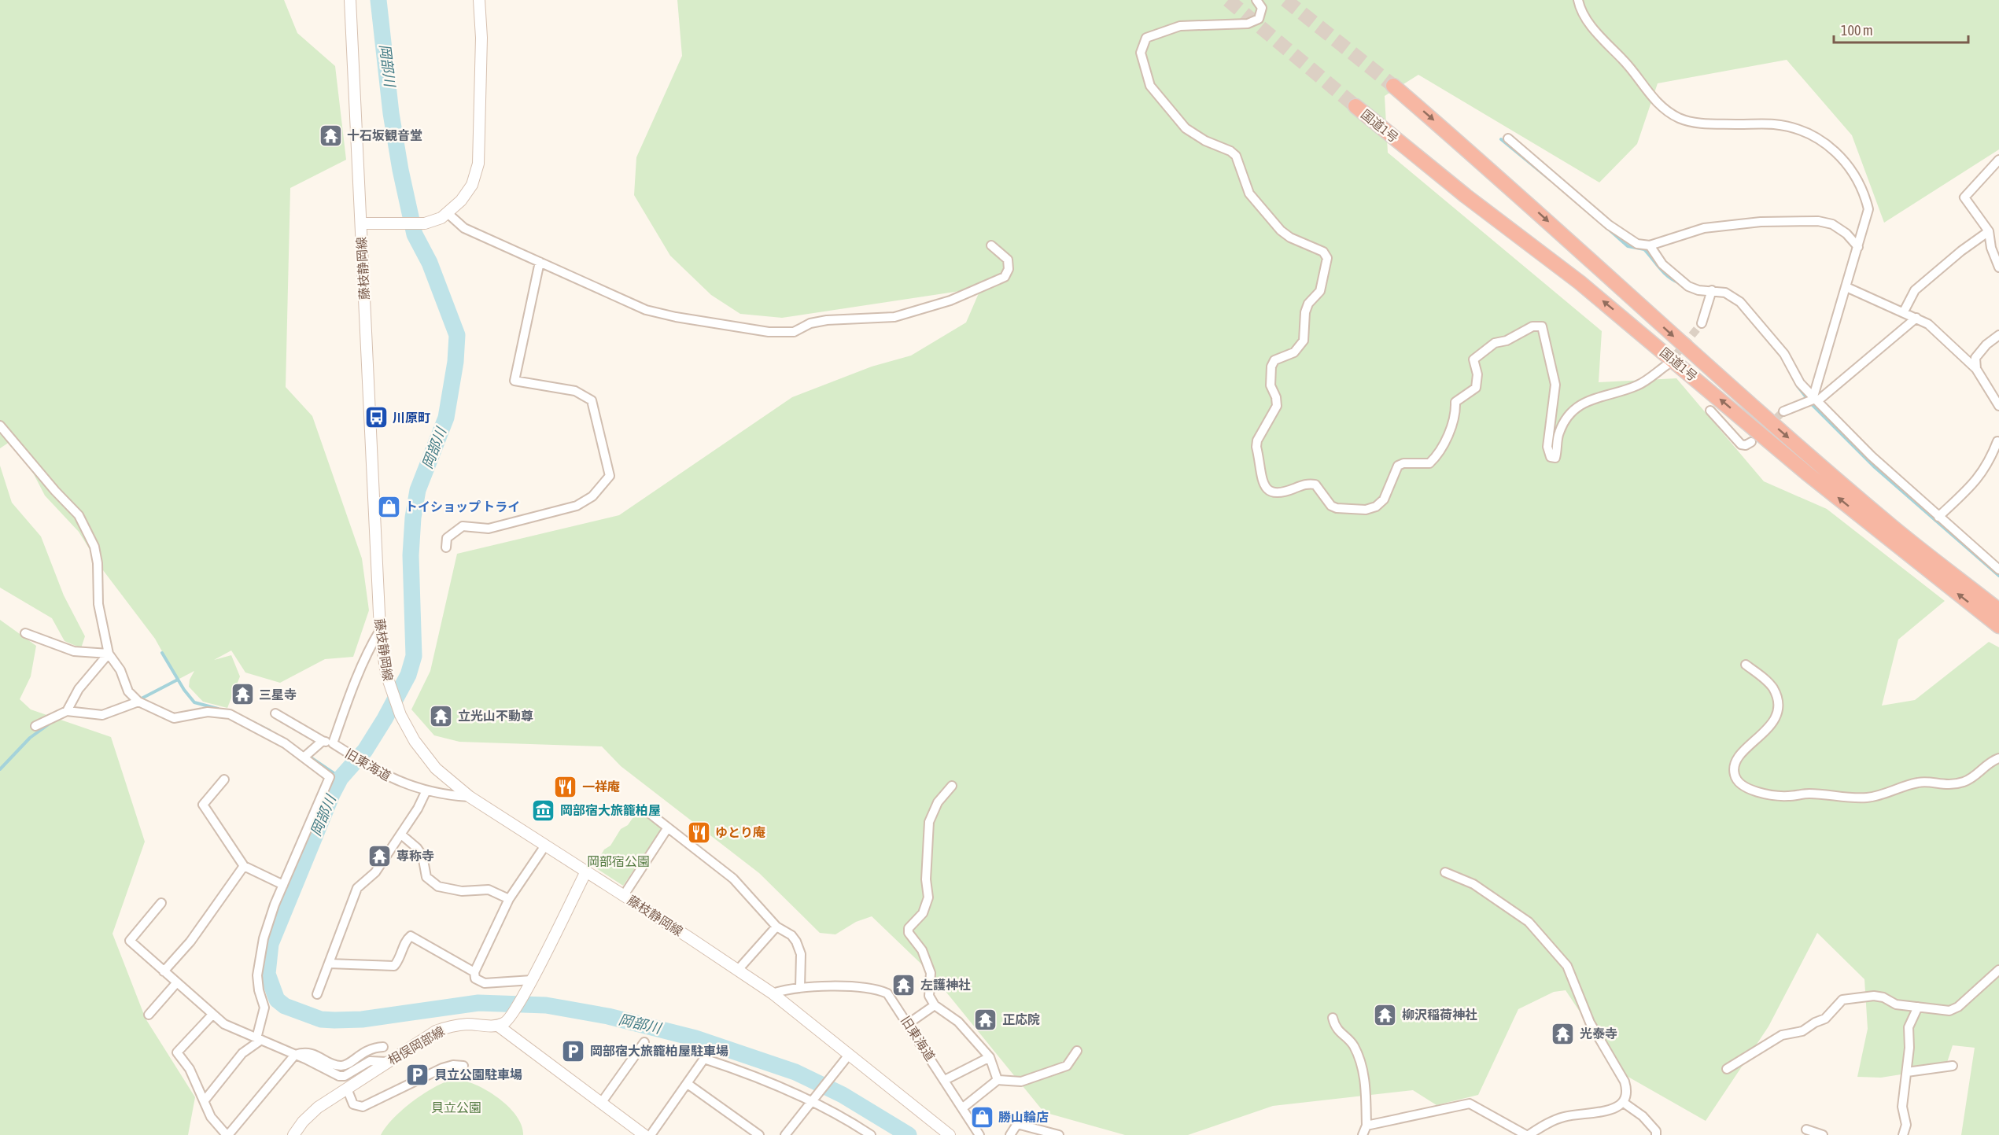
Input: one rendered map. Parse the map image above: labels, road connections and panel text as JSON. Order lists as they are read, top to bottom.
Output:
{
  "streets": {
    "highway": ["国道1号"],
    "main road": ["藤枝静岡線", "相俣岡部線"],
    "street": ["旧東海道"]
  },
  "crossings": [
    ["藤枝静岡線", "旧東海道"]
  ],
  "water": ["岡部川"],
  "parks": ["岡部宿公園", "貝立公園"],
  "places": {
    "temple": [
      "十石坂観音堂",
      "三星寺",
      "立光山不動尊",
      "専称寺",
      "左護神社",
      "柳沢稲荷神社",
      "正応院",
      "光泰寺"
    ],
    "bus stop": ["川原町"],
    "shop": ["トイショップ トライ", "勝山輪店"],
    "restaurant": ["一祥庵", "ゆとり庵"],
    "museum": ["岡部宿大旅籠柏屋"],
    "parking": ["岡部宿大旅籠柏屋駐車場", "貝立公園駐車場"]
  },
  "scale_bar": "100 m"
}
